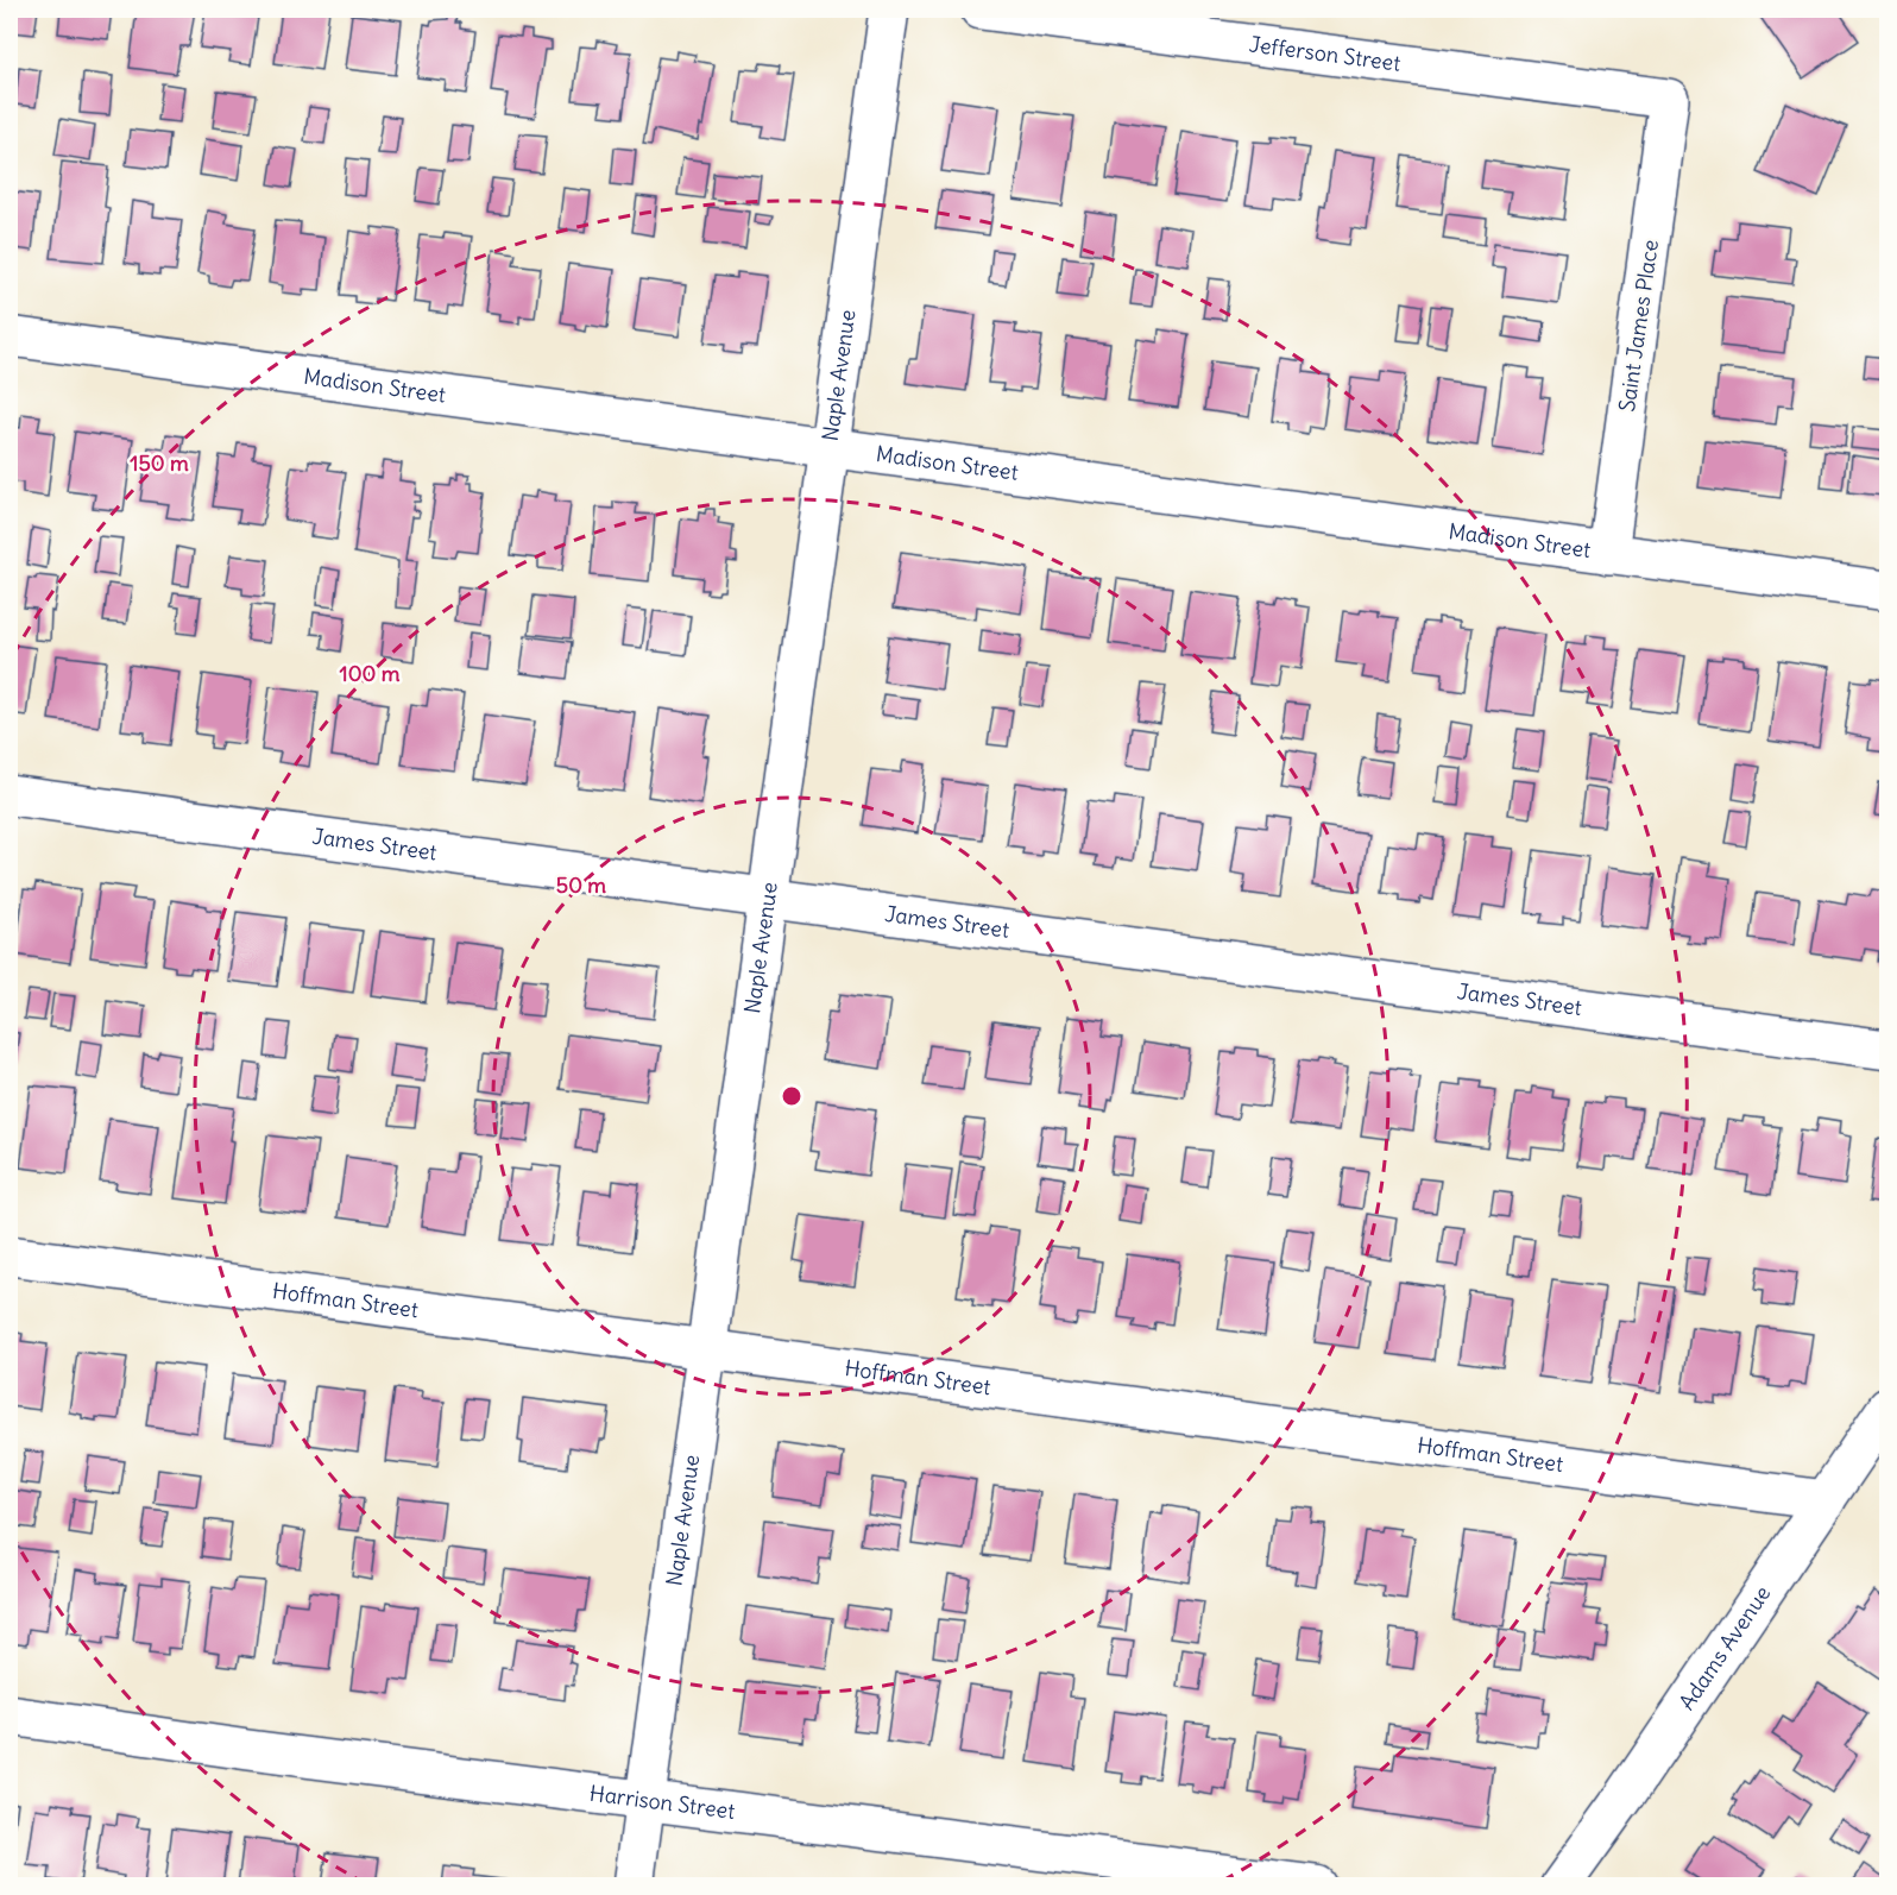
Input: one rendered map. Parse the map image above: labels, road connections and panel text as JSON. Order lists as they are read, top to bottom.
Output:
{
  "streets": {
    "street": [
      "Jefferson Street",
      "Saint James Place",
      "Naple Avenue",
      "Madison Street",
      "James Street",
      "Hoffman Street",
      "Adams Avenue",
      "Harrison Street"
    ]
  },
  "crossings": [
    ["Jefferson Street", "Saint James Place"],
    ["Saint James Place", "Madison Street"],
    ["Naple Avenue", "Madison Street"],
    ["Naple Avenue", "James Street"],
    ["Naple Avenue", "Hoffman Street"],
    ["Naple Avenue", "Harrison Street"],
    ["Hoffman Street", "Adams Avenue"]
  ],
  "rings": ["150 m", "100 m", "50 m"]
}
